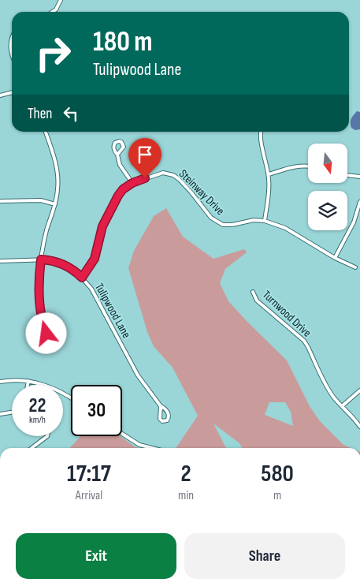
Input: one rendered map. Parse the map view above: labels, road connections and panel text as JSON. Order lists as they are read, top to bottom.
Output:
{
  "streets": {
    "street": ["Steinway Drive", "Tulipwood Lane", "Turnwood Drive"]
  },
  "crossings": [
    ["Steinway Drive", "Tulipwood Lane"]
  ],
  "north": "bottom",
  "page": {
    "turn": ["180 m", "Tulipwood Lane"],
    "then": "Then",
    "speed": "22 km/h",
    "limit": "30",
    "eta": [
      "17:17",
      "Arrival",
      "2",
      "min",
      "580",
      "m"
    ],
    "buttons": ["Exit", "Share"]
  }
}
